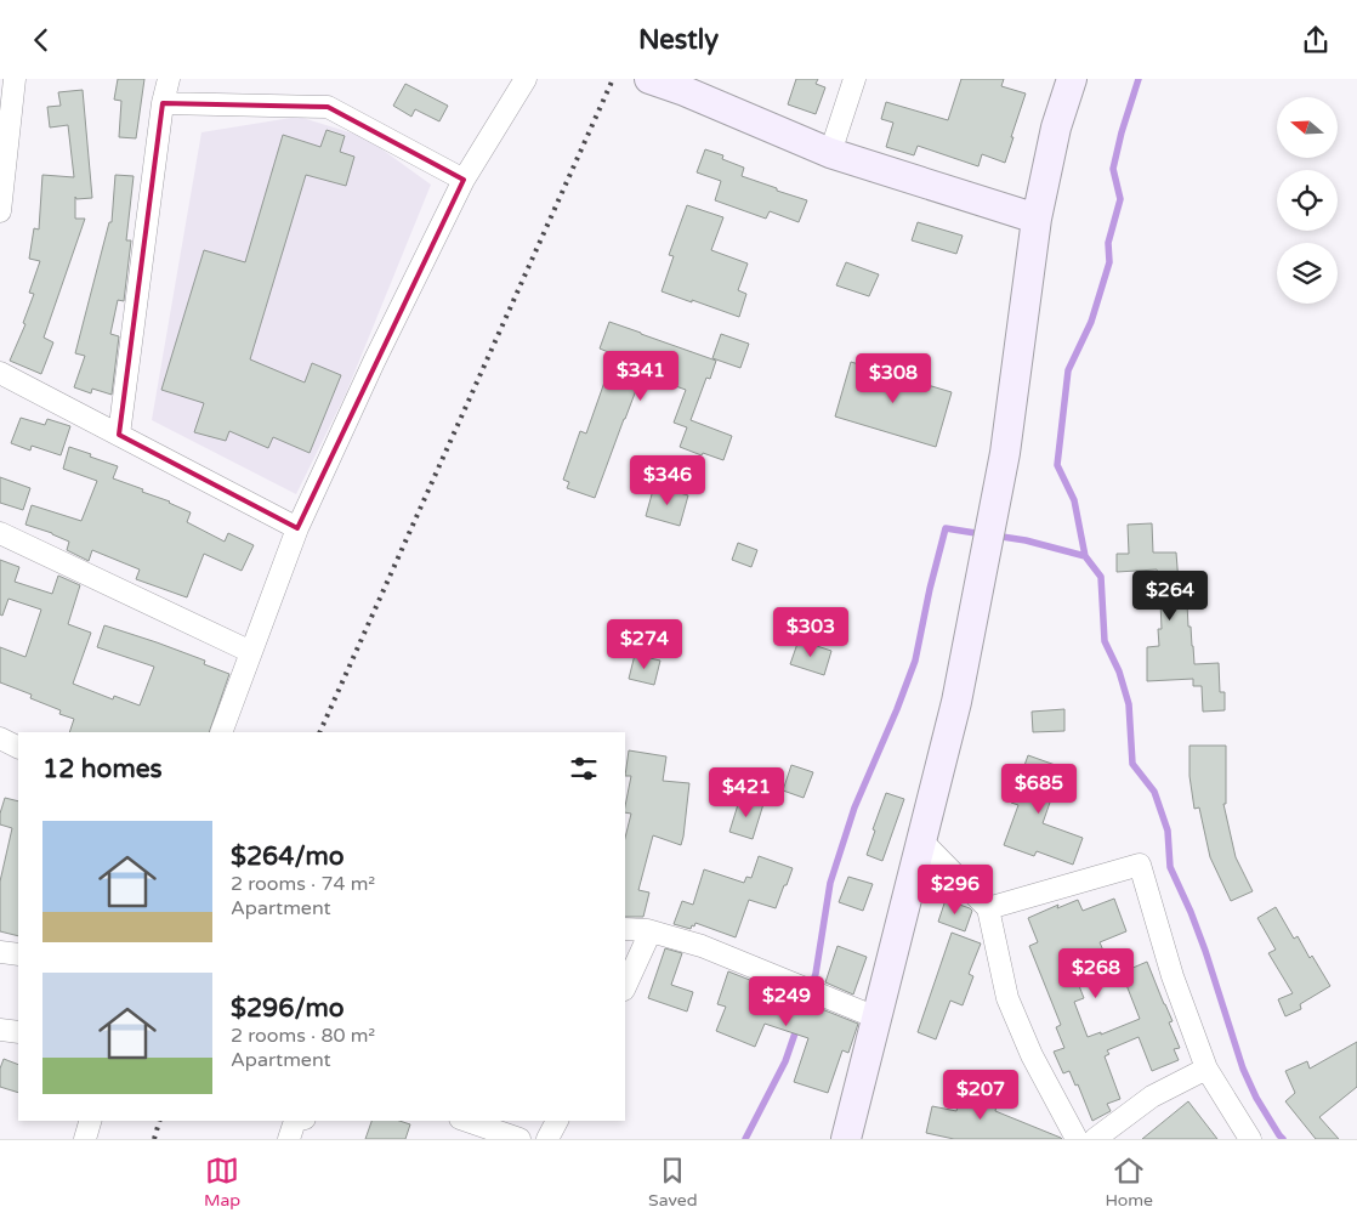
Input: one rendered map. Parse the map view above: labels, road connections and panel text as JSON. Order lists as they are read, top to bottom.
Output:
{
  "north": "left",
  "page": {
    "header": "Nestly",
    "price": [
      "$341",
      "$308",
      "$346",
      "$264",
      "$303",
      "$274",
      "$685",
      "$421",
      "$296",
      "$268",
      "$249",
      "$207"
    ],
    "heading": "12 homes",
    "list": [
      {
        "name": "$264/mo",
        "note": "2 rooms · 74 m² · Apartment"
      },
      {
        "name": "$296/mo",
        "note": "2 rooms · 80 m² · Apartment"
      }
    ],
    "tabs": ["Map", "Saved", "Home"]
  }
}
